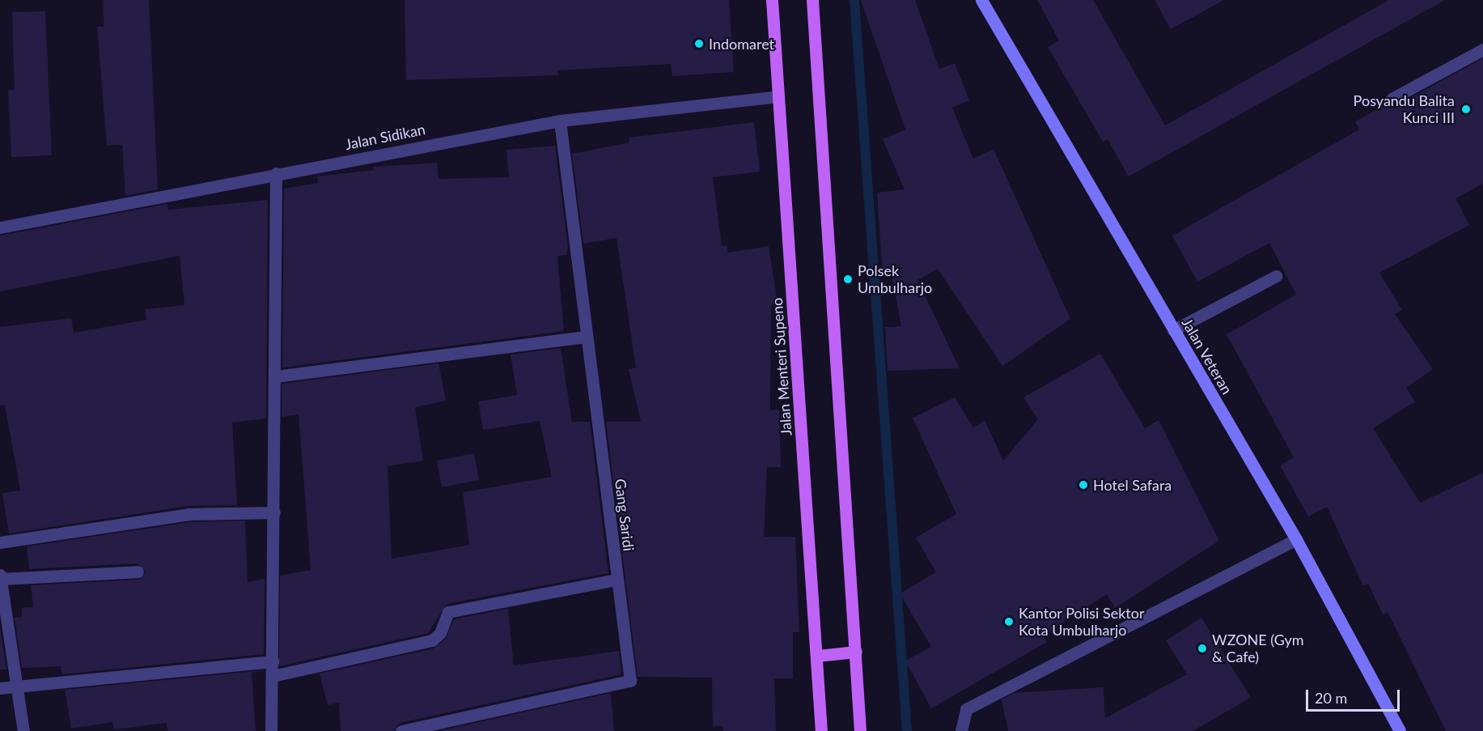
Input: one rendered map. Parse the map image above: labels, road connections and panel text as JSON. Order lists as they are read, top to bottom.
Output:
{
  "streets": {
    "main road": ["Jalan Veteran", "Jalan Menteri Supeno"],
    "street": ["Jalan Sidikan", "Gang Saridi"]
  },
  "crossings": [
    ["Jalan Sidikan", "Jalan Menteri Supeno"],
    ["Jalan Sidikan", "Gang Saridi"]
  ],
  "places": [
    "Indomaret",
    "Posyandu Balita Kunci III",
    "Polsek Umbulharjo",
    "Hotel Safara",
    "Kantor Polisi Sektor Kota Umbulharjo",
    "WZONE (Gym & Cafe)"
  ],
  "scale_bar": "20 m"
}
